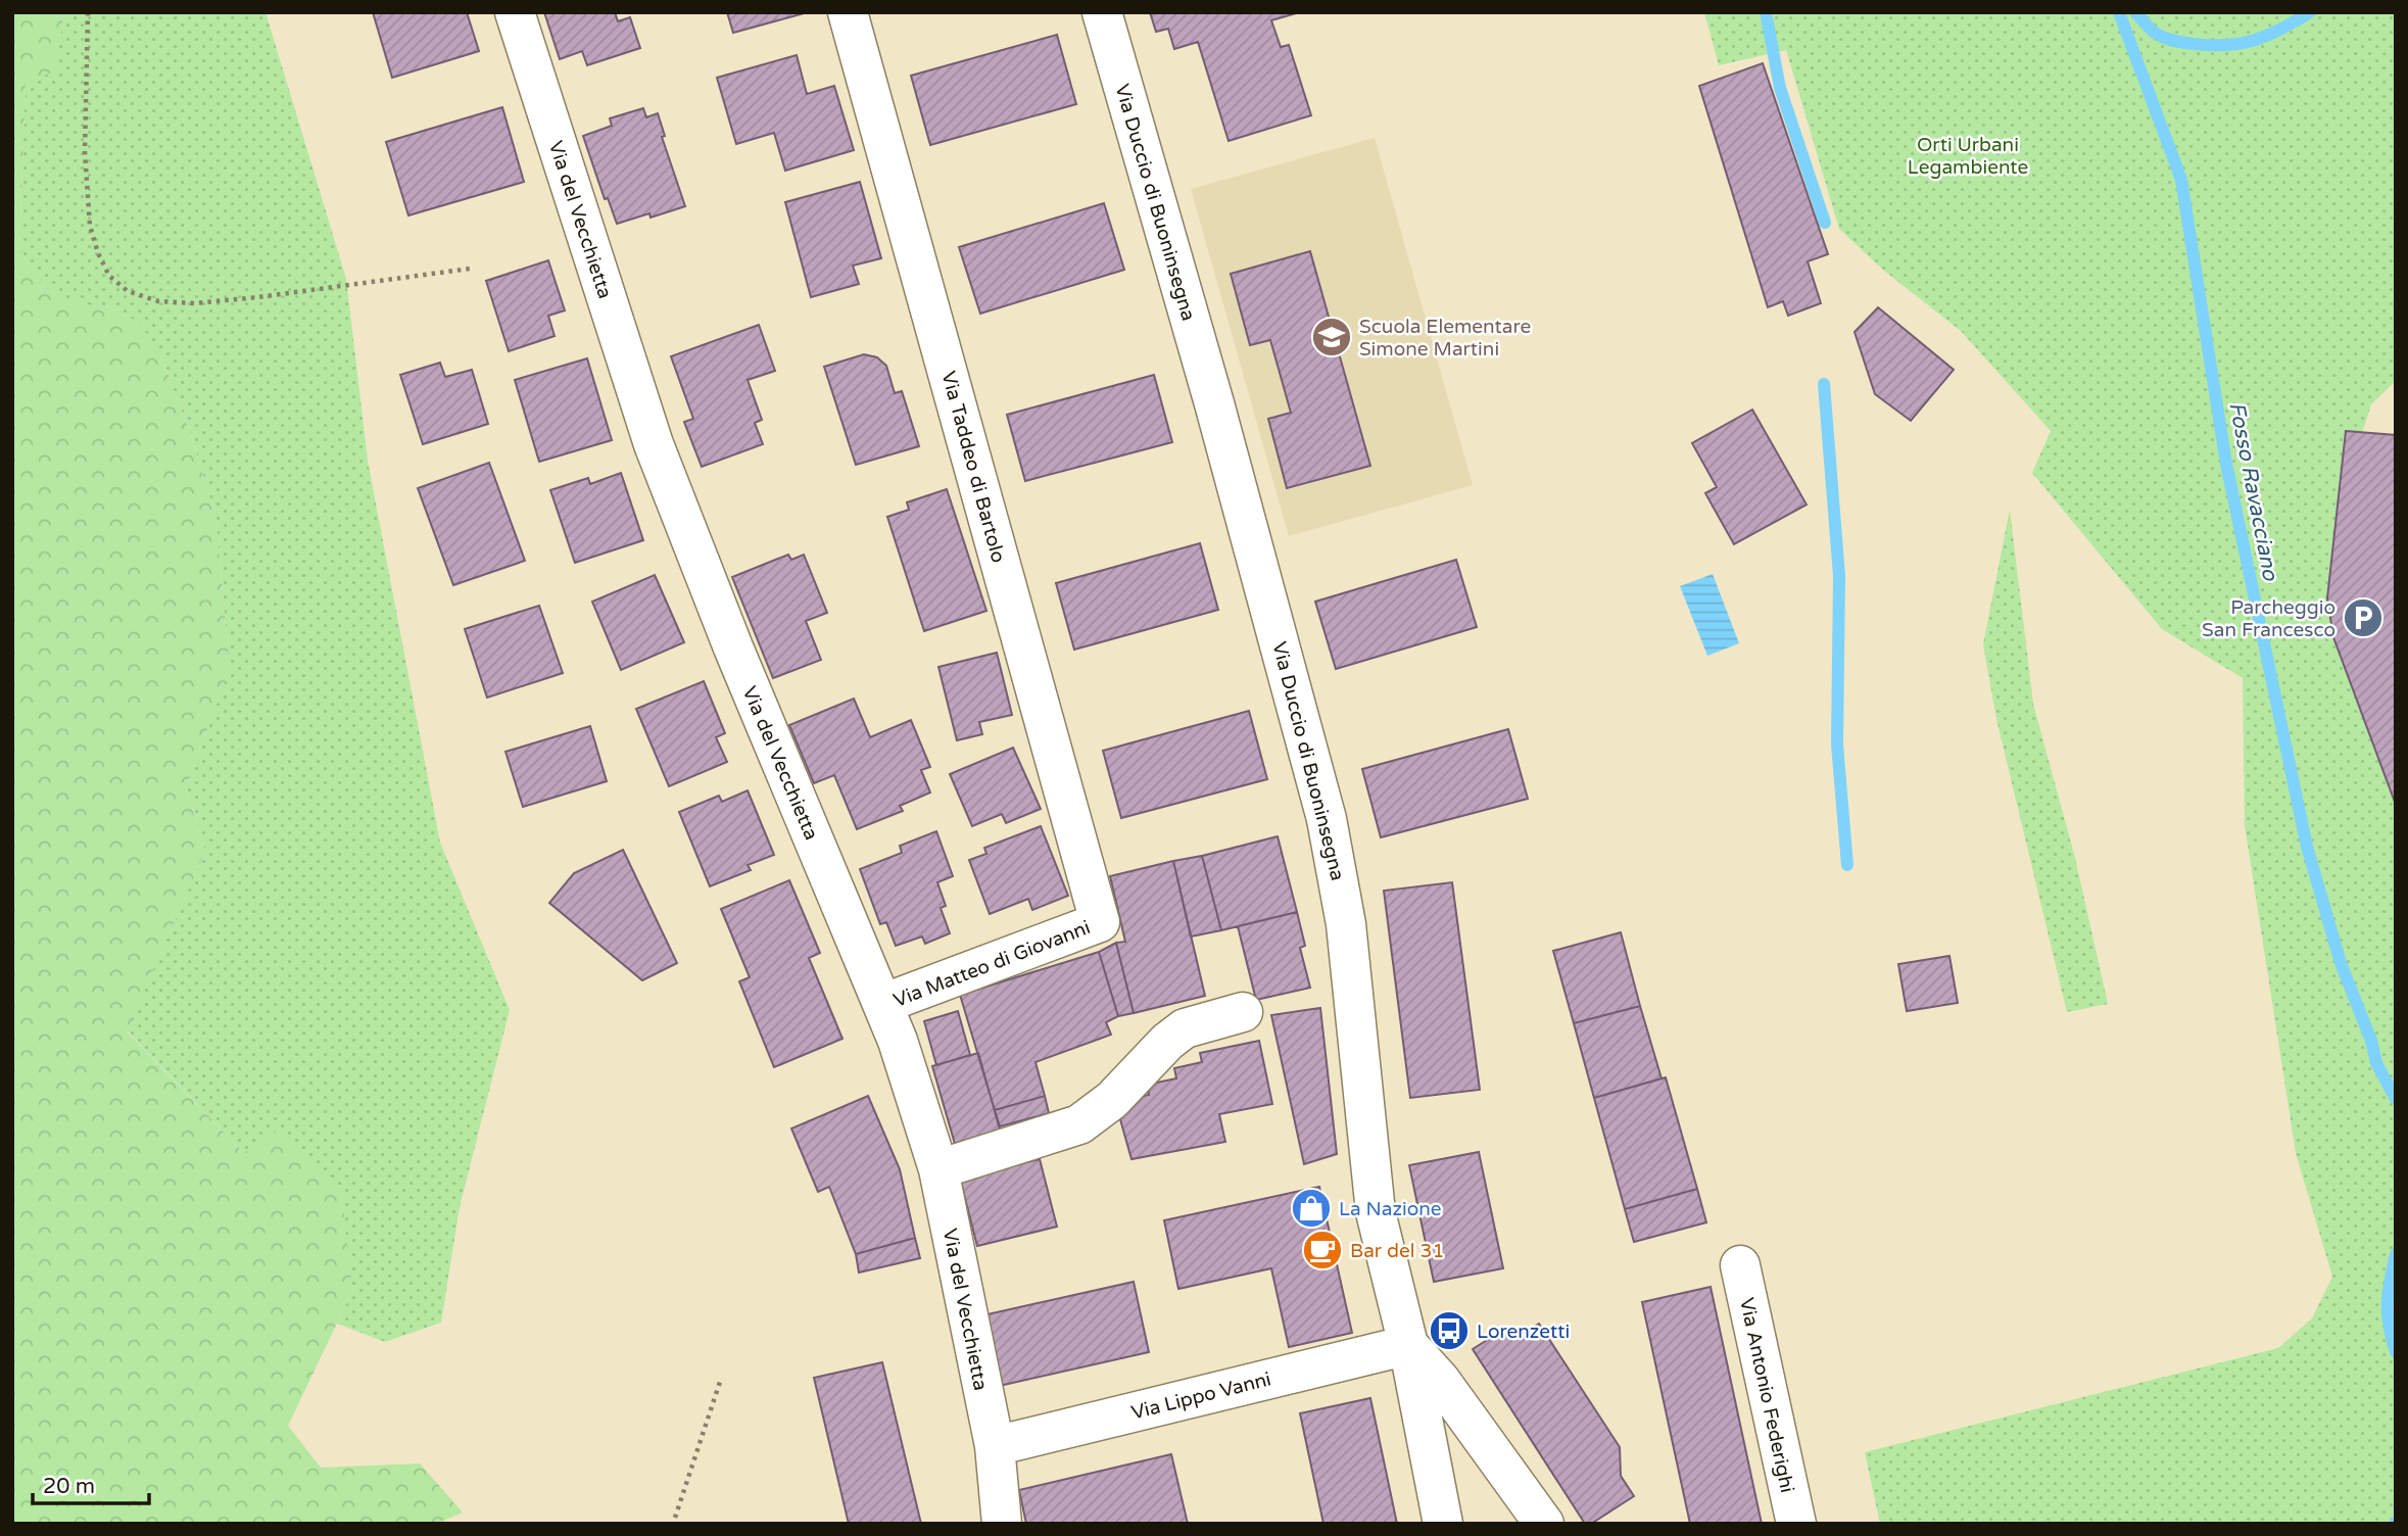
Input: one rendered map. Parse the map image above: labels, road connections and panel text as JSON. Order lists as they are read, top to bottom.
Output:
{
  "streets": {
    "street": [
      "Via Duccio di Buoninsegna",
      "Via del Vecchietta",
      "Via Taddeo di Bartolo",
      "Via Matteo di Giovanni",
      "Via Lippo Vanni",
      "Via Antonio Federighi"
    ]
  },
  "crossings": [
    ["Via Duccio di Buoninsegna", "Via Lippo Vanni"],
    ["Via del Vecchietta", "Via Matteo di Giovanni"],
    ["Via del Vecchietta", "Via Lippo Vanni"],
    ["Via Taddeo di Bartolo", "Via Matteo di Giovanni"]
  ],
  "water": ["Fosso Ravacciano"],
  "parks": ["Orti Urbani Legambiente"],
  "places": {
    "school or university": ["Scuola Elementare Simone Martini"],
    "parking": ["Parcheggio San Francesco"],
    "shop": ["La Nazione"],
    "cafe": ["Bar del 31"],
    "bus stop": ["Lorenzetti"]
  },
  "scale_bar": "20 m"
}
